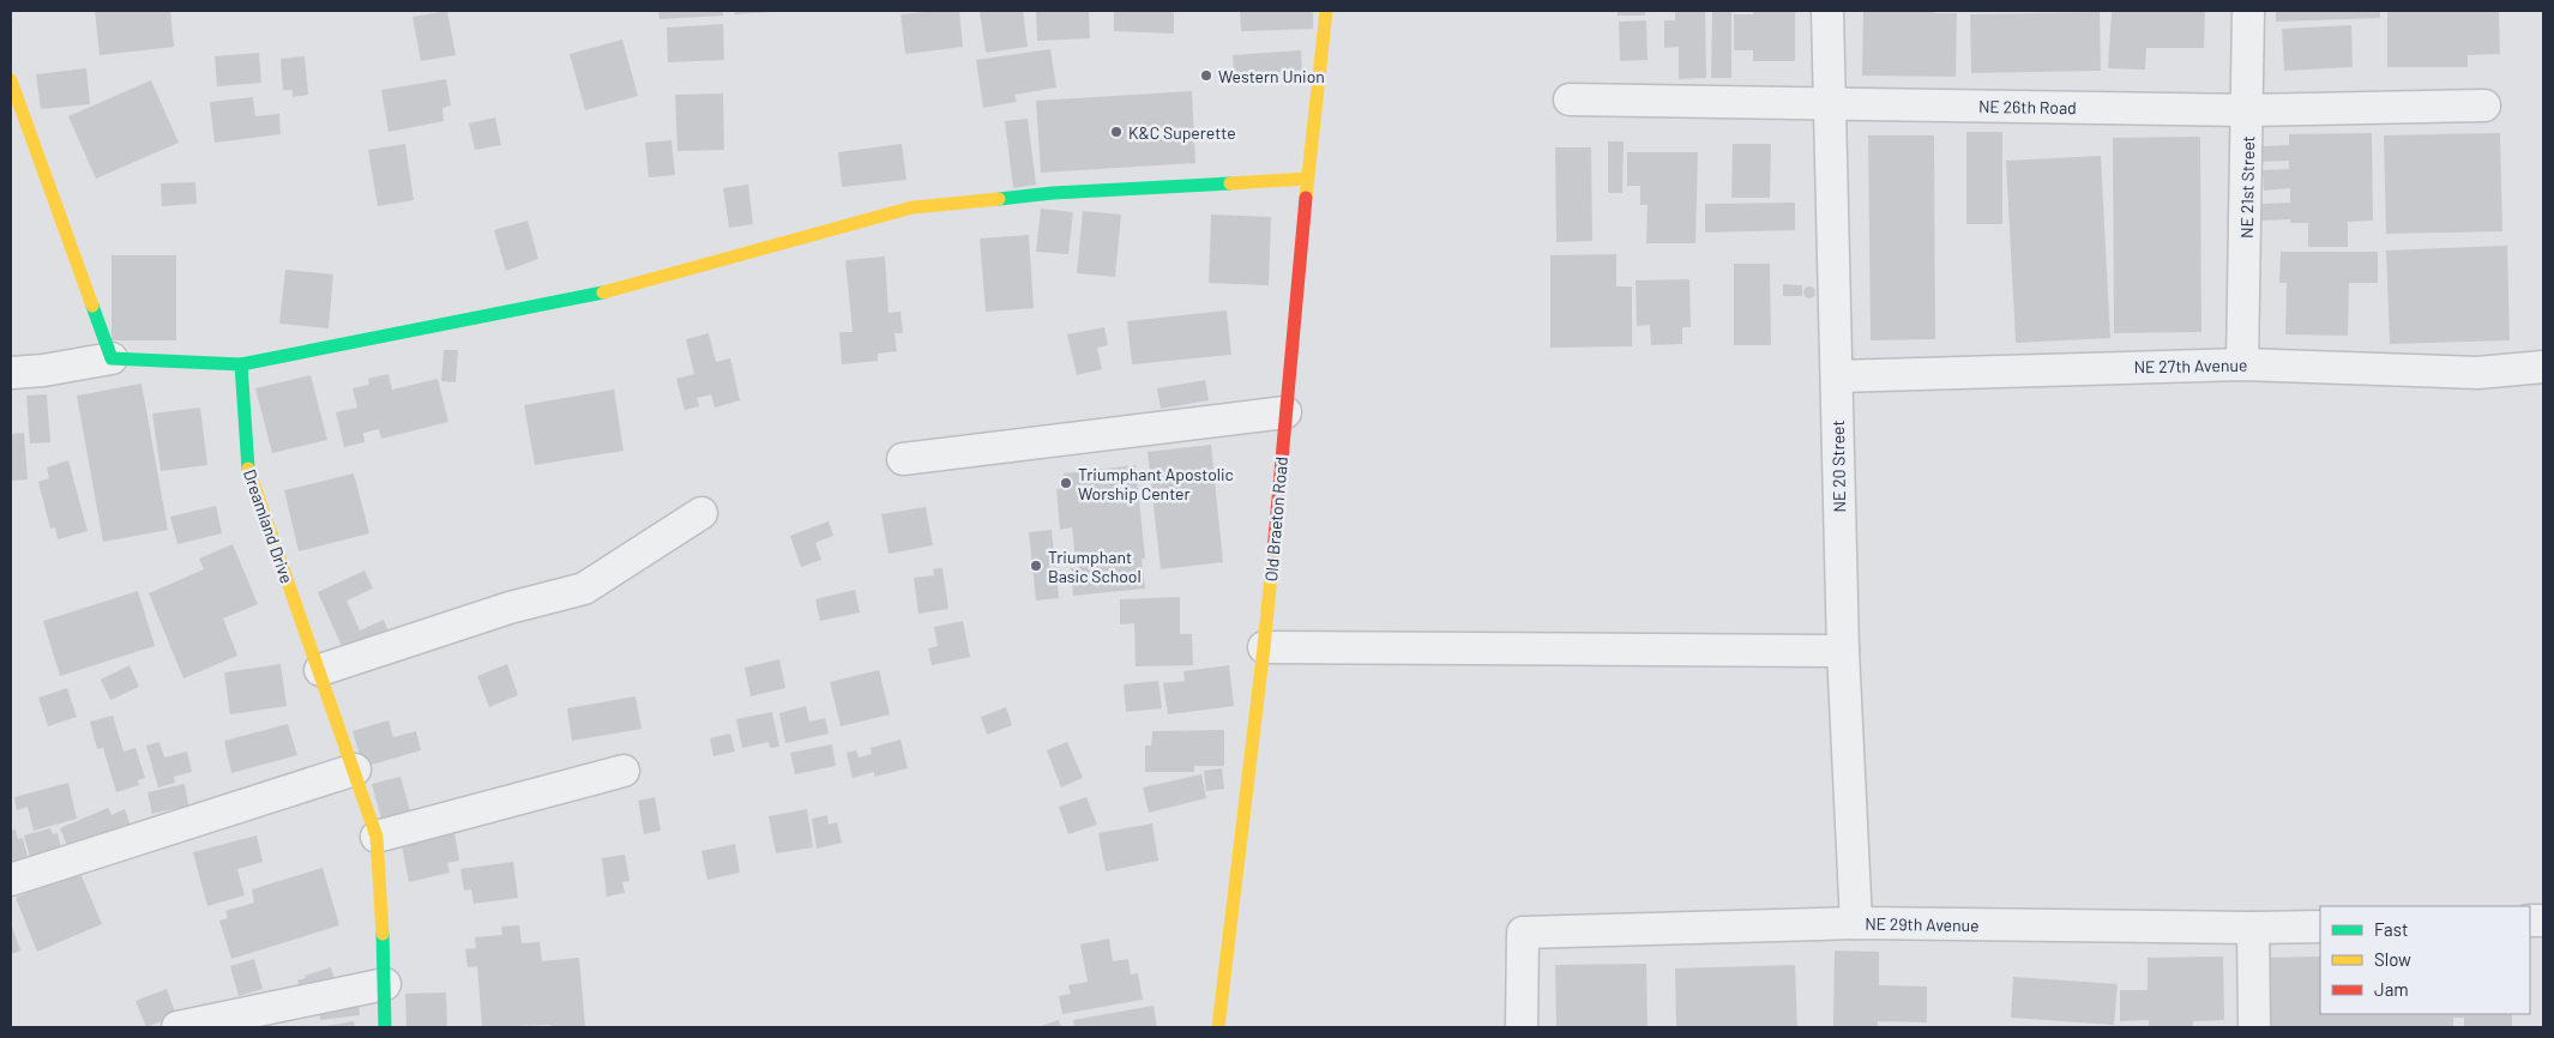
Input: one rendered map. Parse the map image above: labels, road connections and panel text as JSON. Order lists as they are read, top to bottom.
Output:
{
  "streets": {
    "street": [
      "NE 26th Road",
      "NE 21st Street",
      "NE 27th Avenue",
      "NE 20 Street",
      "Old Braeton Road",
      "Dreamland Drive",
      "NE 29th Avenue"
    ]
  },
  "crossings": [
    ["NE 26th Road", "NE 21st Street"],
    ["NE 26th Road", "NE 20 Street"],
    ["NE 21st Street", "NE 27th Avenue"],
    ["NE 27th Avenue", "NE 20 Street"],
    ["NE 20 Street", "NE 29th Avenue"]
  ],
  "places": [
    "Western Union",
    "K&C Superette",
    "Triumphant Apostolic Worship Center",
    "Triumphant Basic School"
  ],
  "legend": ["Fast", "Slow", "Jam"]
}
